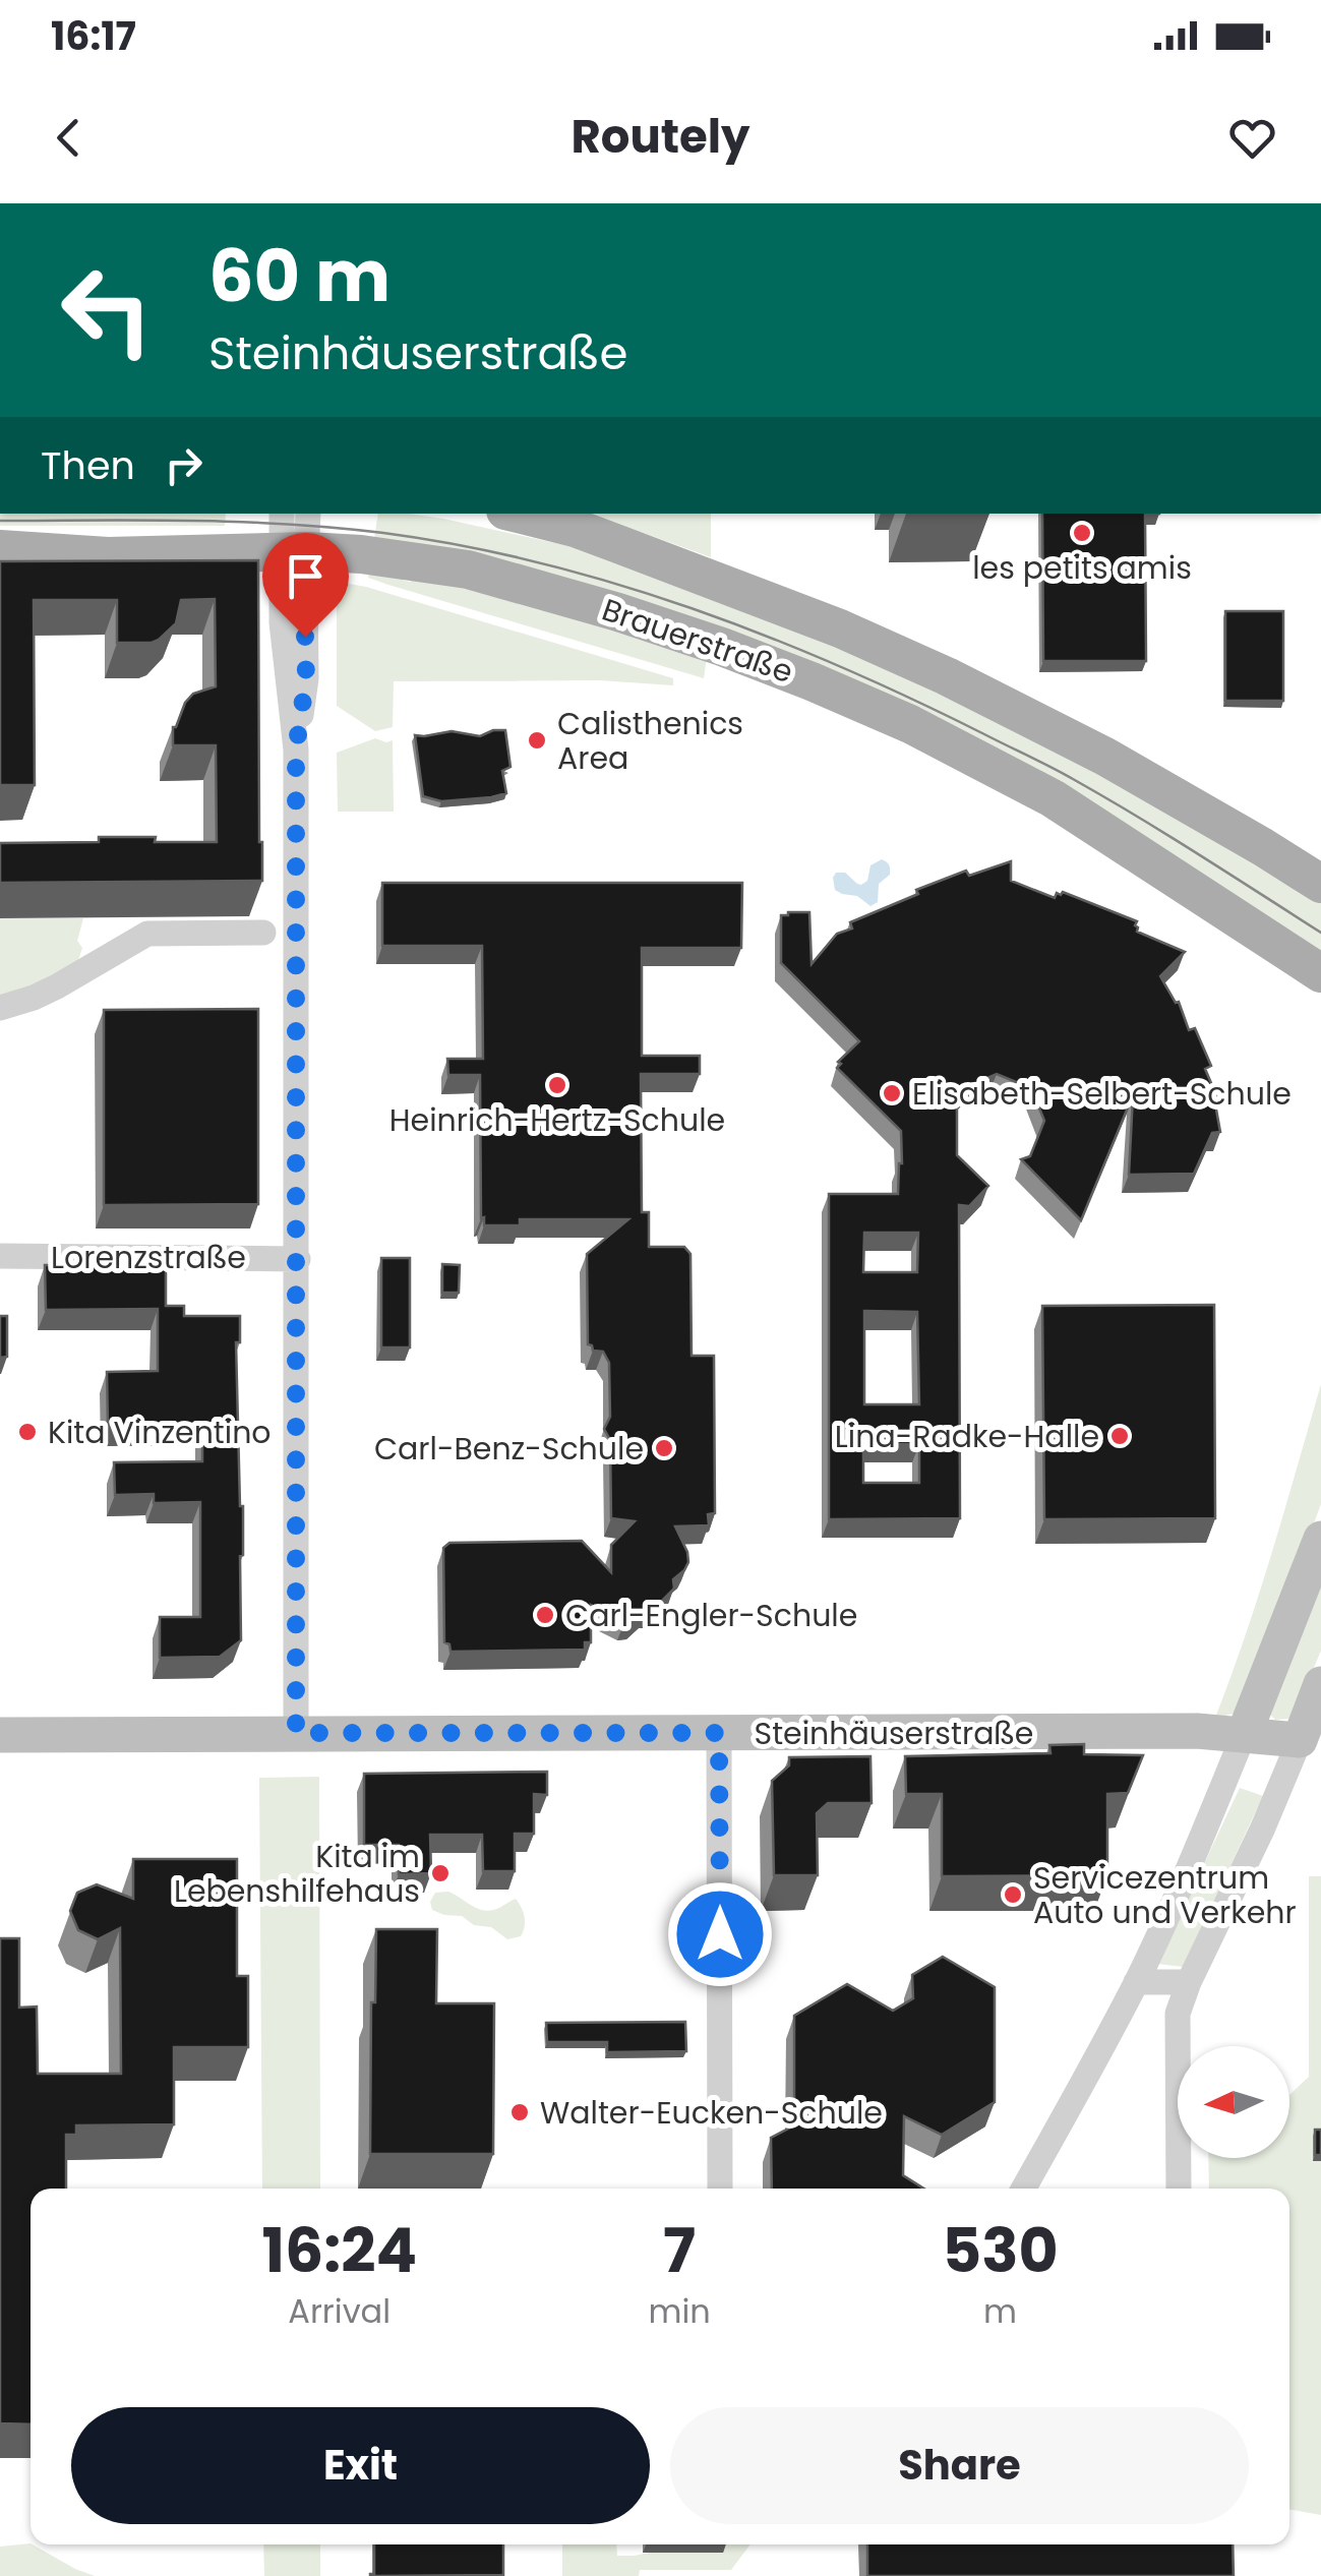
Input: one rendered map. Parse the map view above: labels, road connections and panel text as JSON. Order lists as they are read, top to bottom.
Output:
{
  "streets": {
    "main road": ["Brauerstraße"],
    "street": ["Lorenzstraße", "Steinhäuserstraße"]
  },
  "places": [
    "les petits amis",
    "Calisthenics Area",
    "Heinrich-Hertz-Schule",
    "Elisabeth-Selbert-Schule",
    "Kita Vinzentino",
    "Lina-Radke-Halle",
    "Carl-Benz-Schule",
    "Carl-Engler-Schule",
    "Kita im Lebenshilfehaus",
    "Servicezentrum Auto und Verkehr",
    "Walter-Eucken-Schule"
  ],
  "north": "left",
  "page": {
    "status": "16:17",
    "header": "Routely",
    "turn": ["60 m", "Steinhäuserstraße"],
    "then": "Then",
    "eta": [
      "16:24",
      "Arrival",
      "7",
      "min",
      "530",
      "m"
    ],
    "buttons": ["Exit", "Share"]
  }
}
